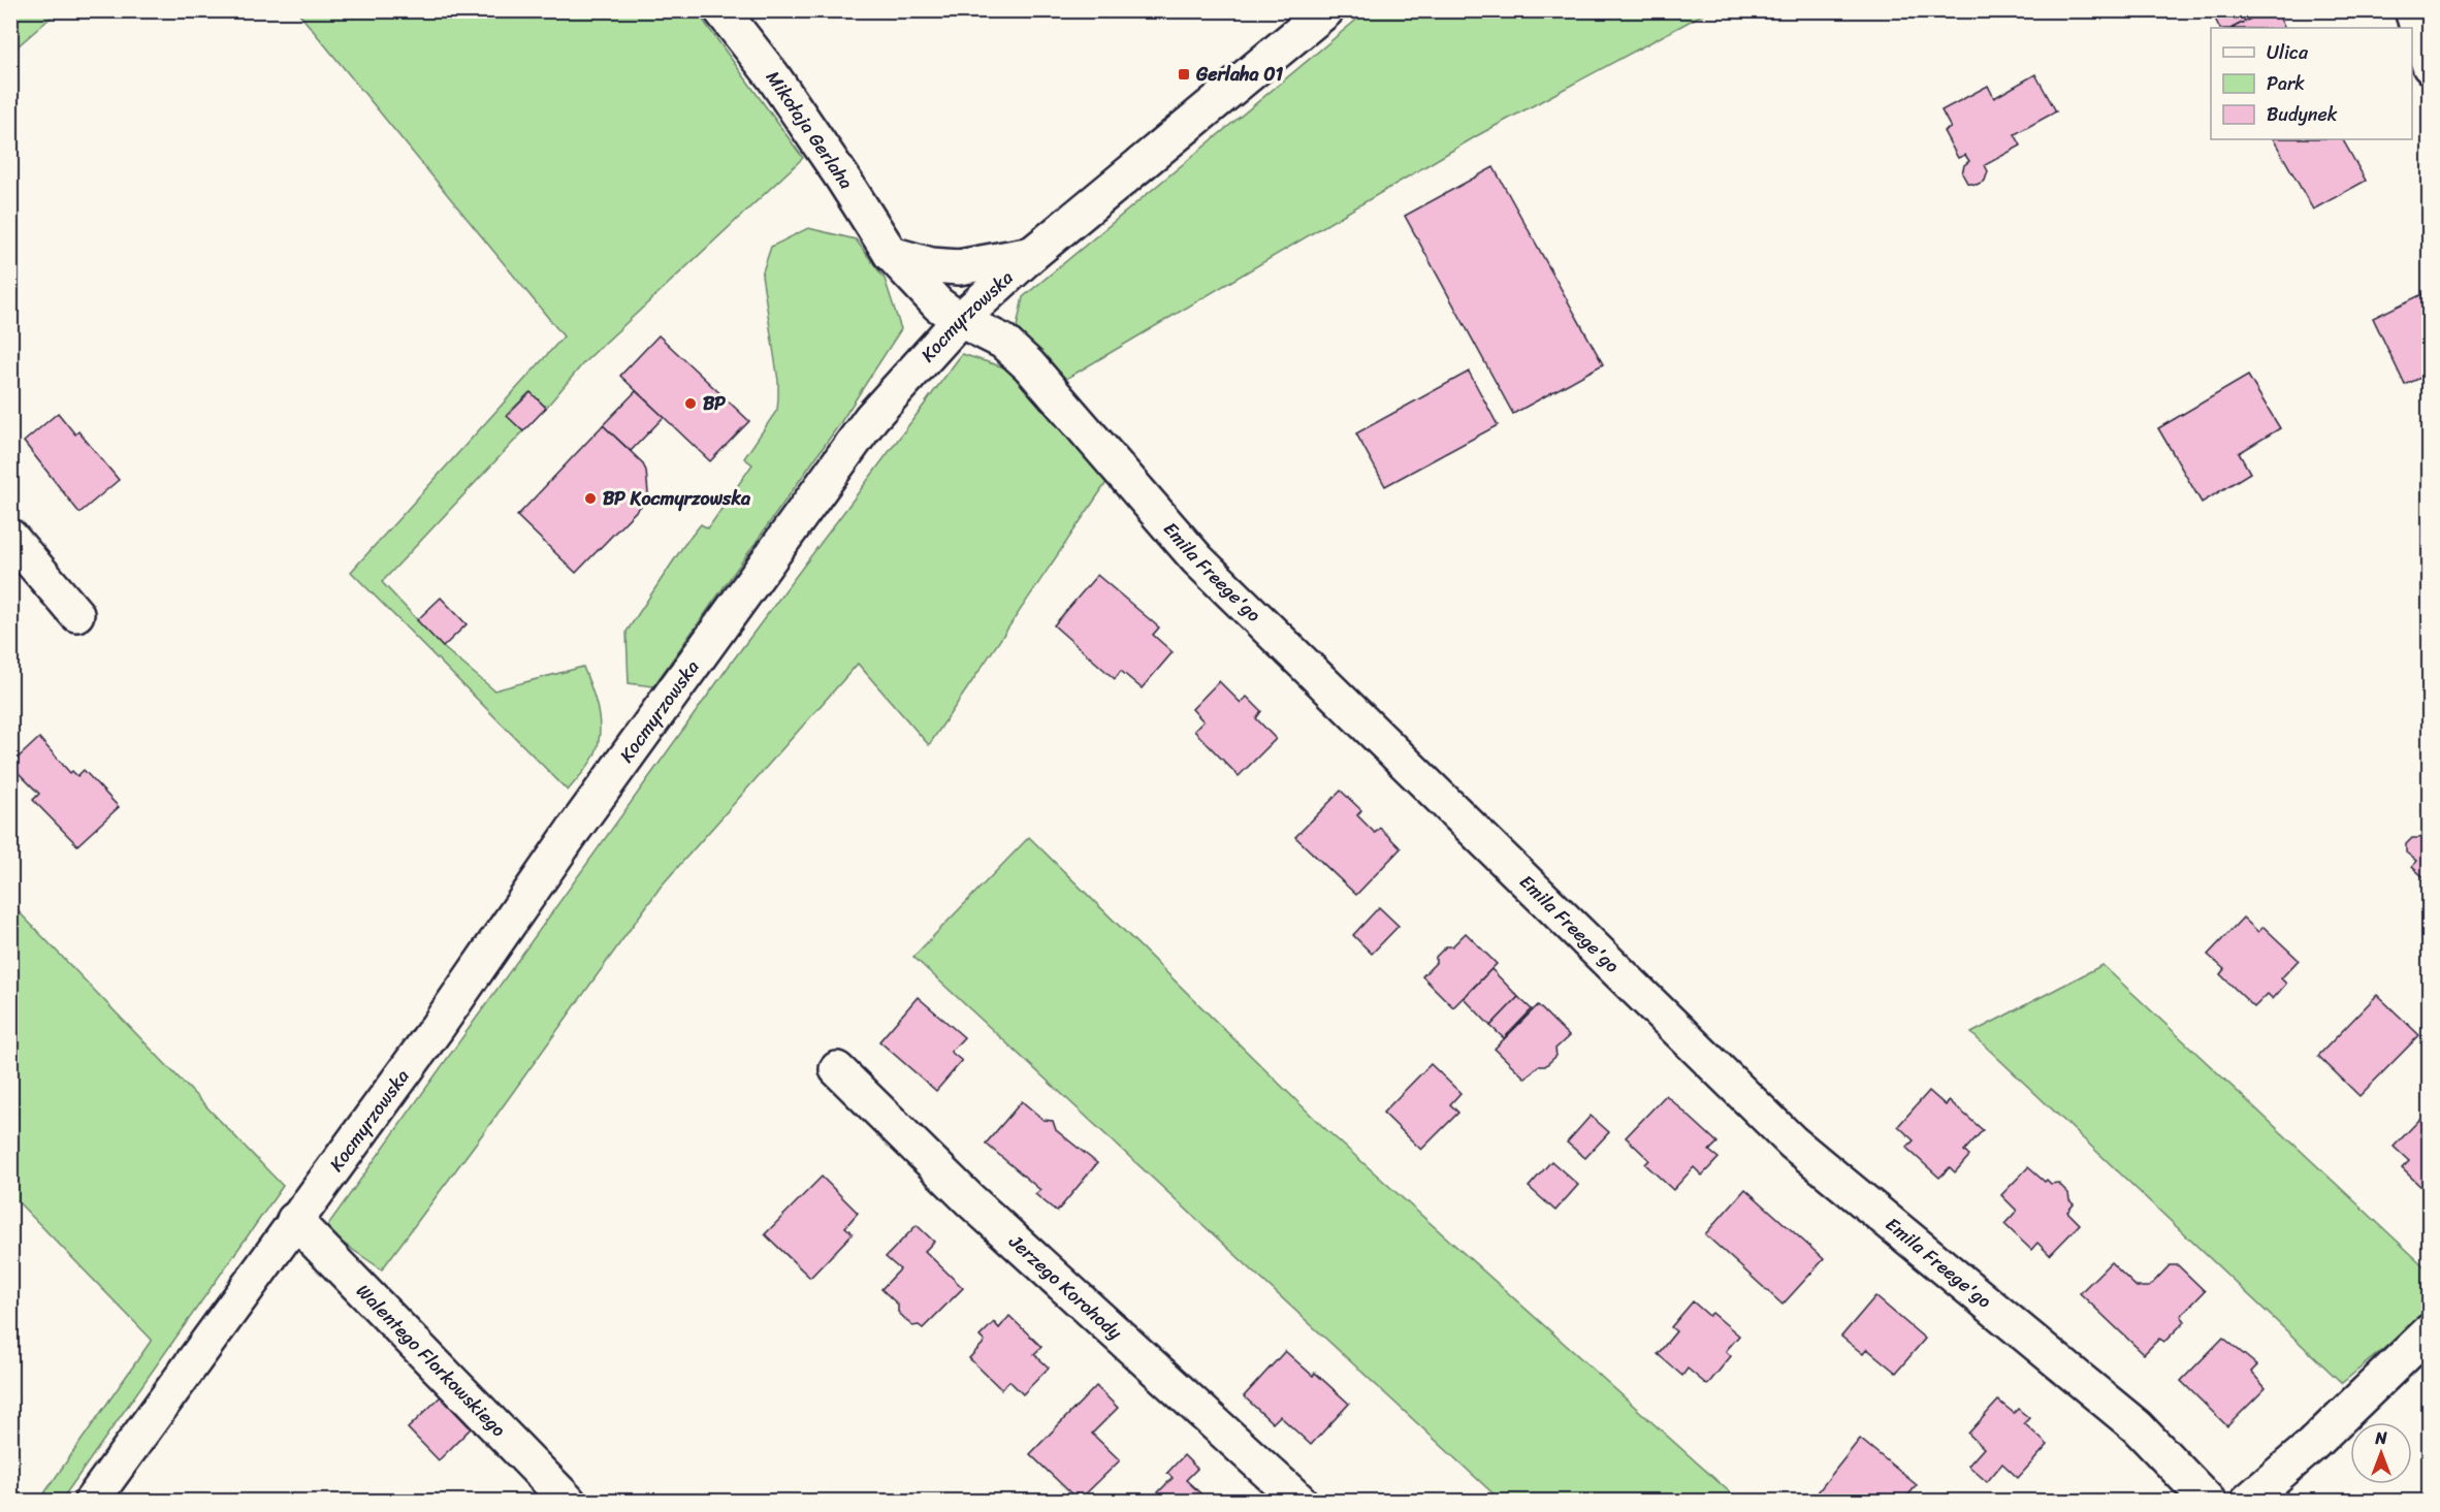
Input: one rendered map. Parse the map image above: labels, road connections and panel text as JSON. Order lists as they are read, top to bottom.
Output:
{
  "streets": {
    "street": [
      "Mikołaja Gerlaha",
      "Kocmyrzowska",
      "Emila Freege'go",
      "Jerzego Korohody",
      "Walentego Florkowskiego"
    ]
  },
  "crossings": [
    ["Mikołaja Gerlaha", "Kocmyrzowska"],
    ["Mikołaja Gerlaha", "Emila Freege'go"],
    ["Kocmyrzowska", "Emila Freege'go"],
    ["Kocmyrzowska", "Walentego Florkowskiego"]
  ],
  "places": {
    "transit": ["Gerlaha 01"],
    "other": ["BP", "BP Kocmyrzowska"]
  },
  "legend": ["Ulica", "Park", "Budynek"],
  "north": "top"
}
